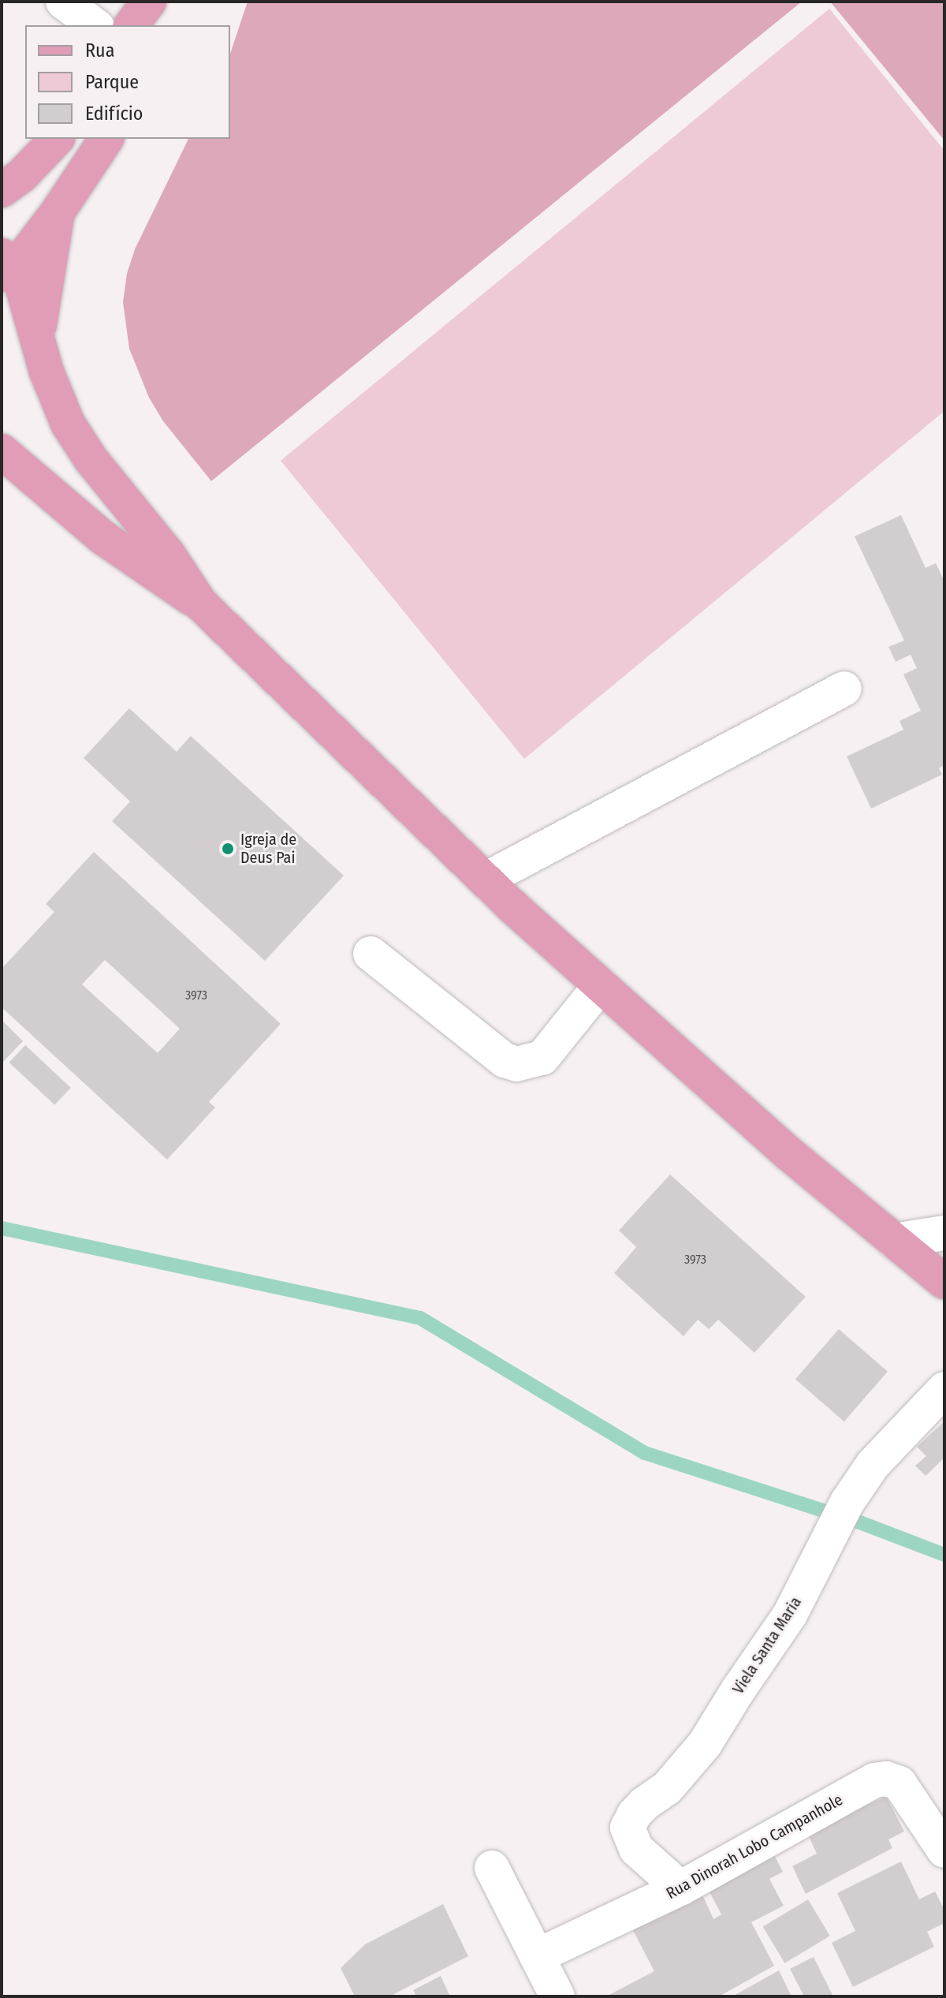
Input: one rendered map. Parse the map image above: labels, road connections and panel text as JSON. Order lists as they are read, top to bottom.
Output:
{
  "streets": {
    "street": ["Viela Santa Maria", "Rua Dinorah Lobo Campanhole"]
  },
  "crossings": [
    ["Viela Santa Maria", "Rua Dinorah Lobo Campanhole"]
  ],
  "places": ["Igreja de Deus Pai"],
  "house_numbers": ["3973", "3973"],
  "legend": ["Rua", "Parque", "Edifício"]
}
